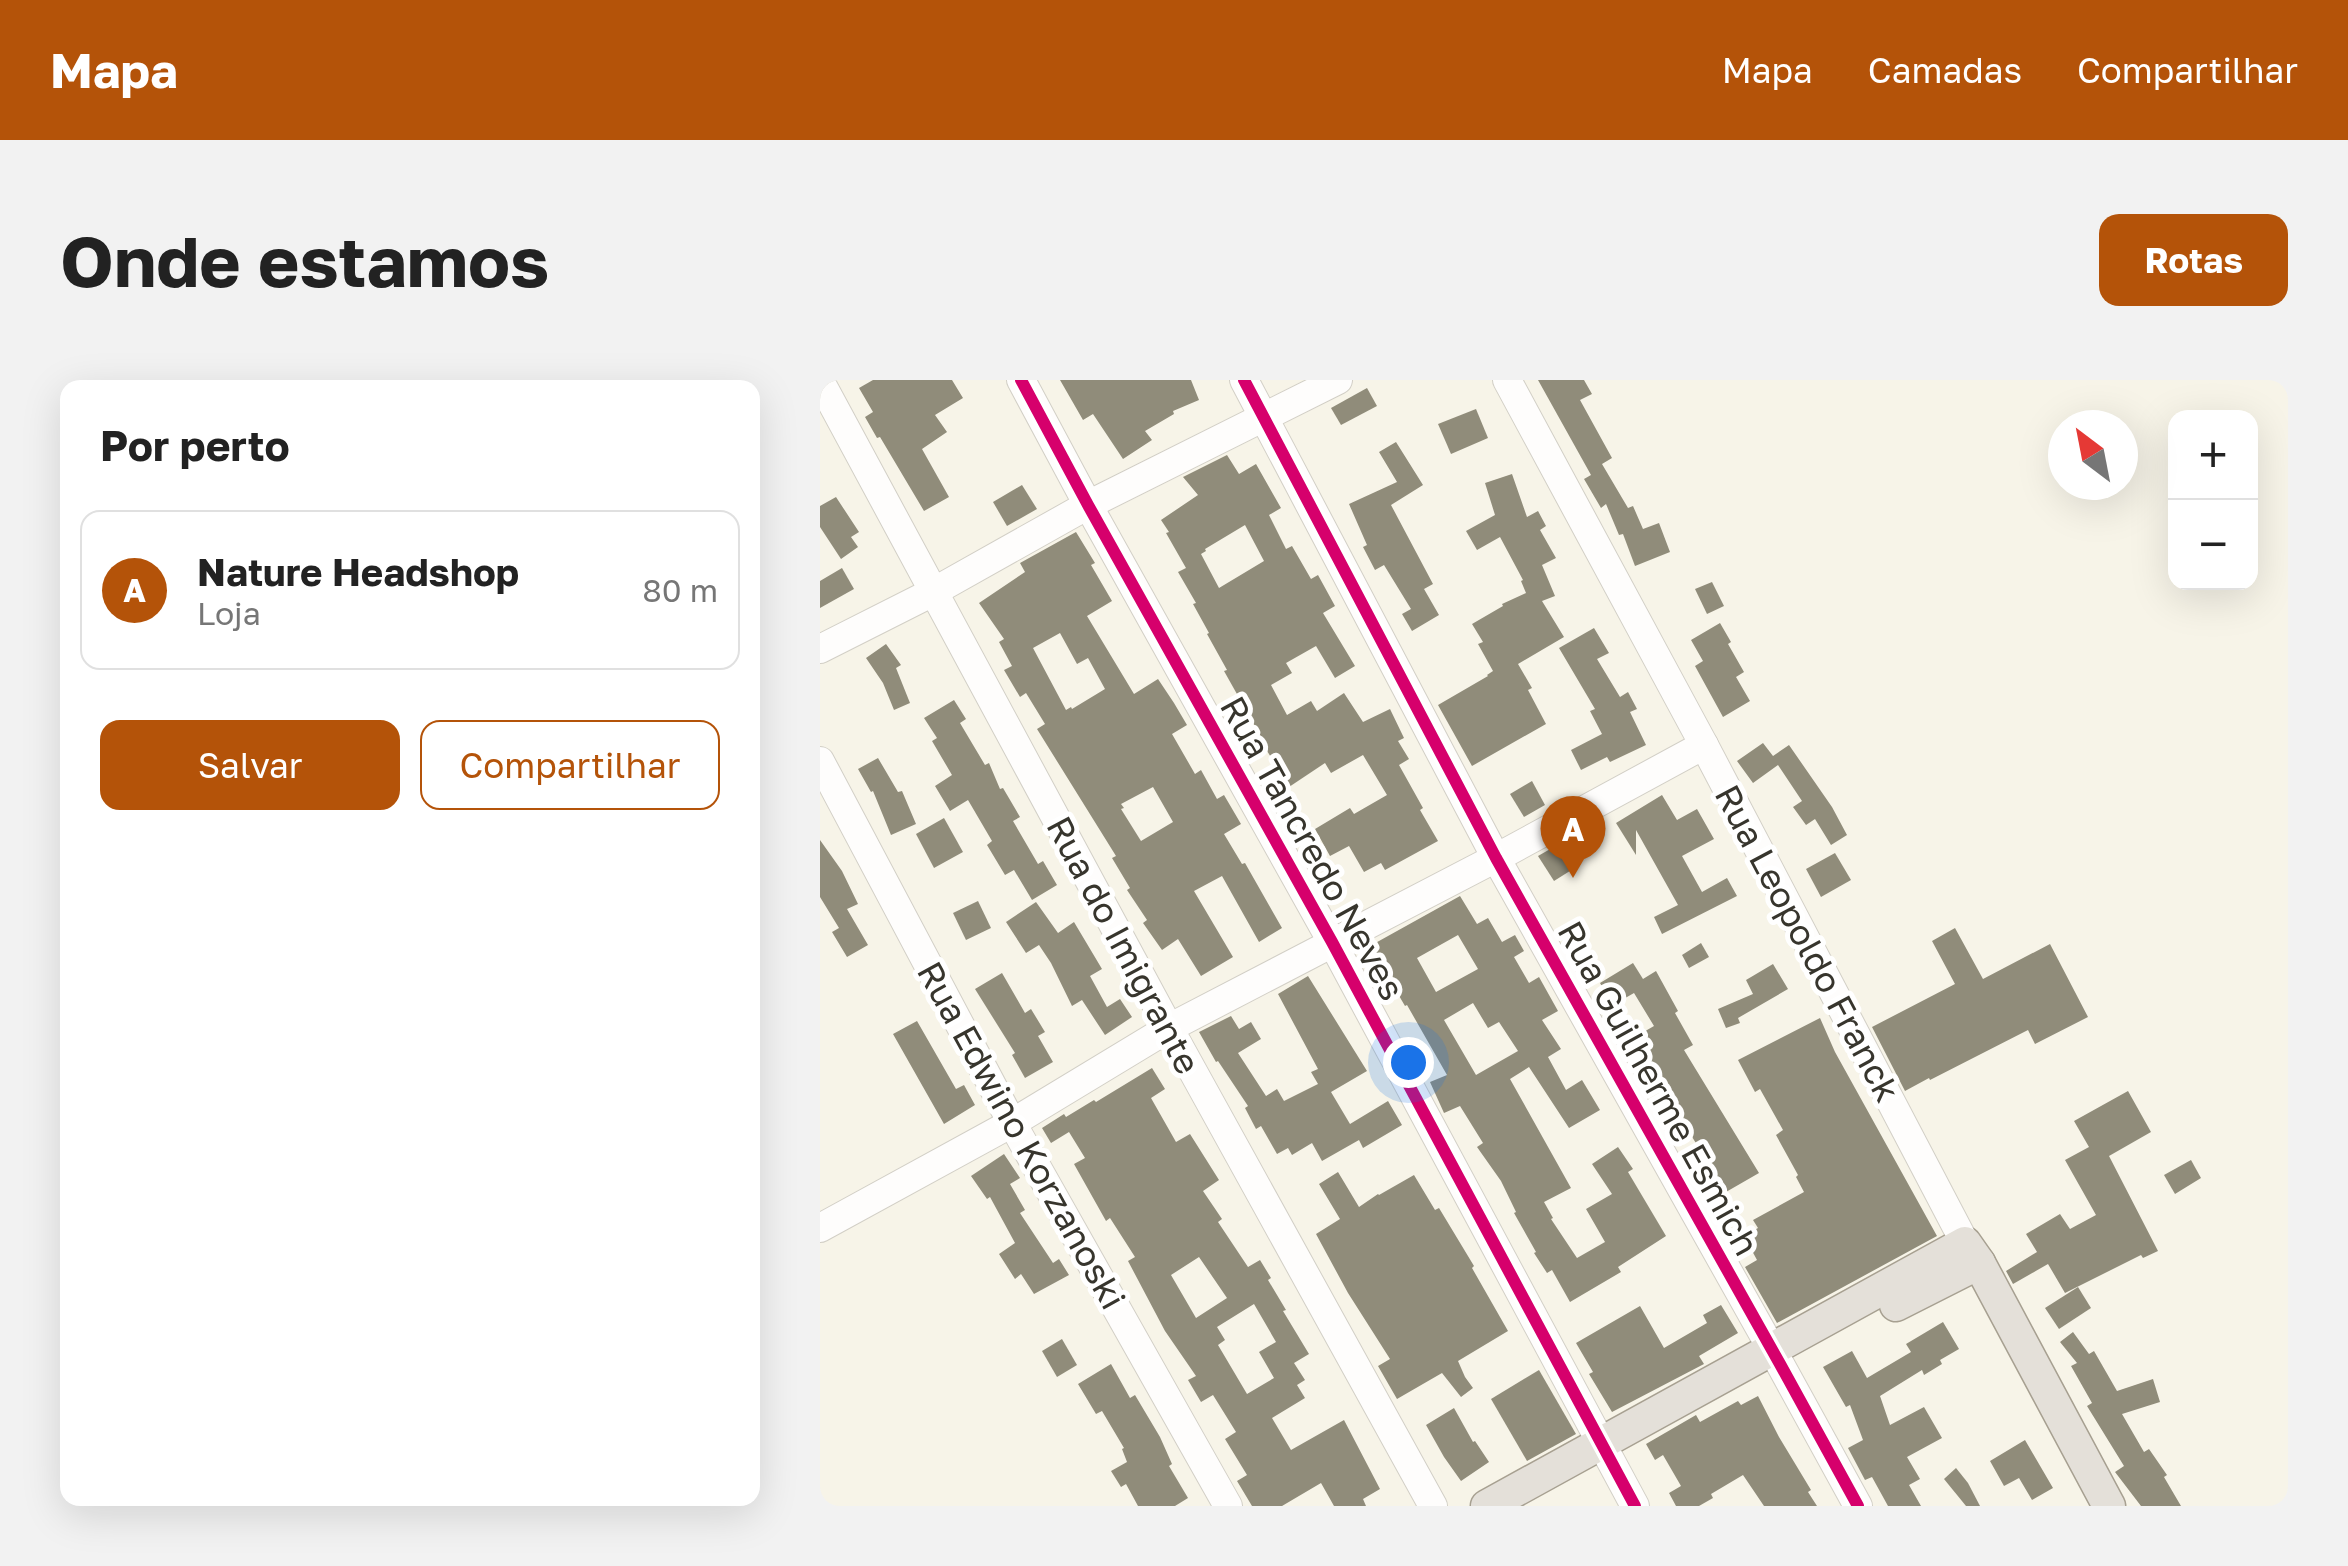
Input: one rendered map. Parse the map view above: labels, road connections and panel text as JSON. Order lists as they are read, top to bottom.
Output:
{
  "streets": {
    "main road": ["Rua Leopoldo Franck"],
    "street": [
      "Rua Tancredo Neves",
      "Rua do Imigrante",
      "Rua Guilherme Esmich",
      "Rua Edwino Korzanoski"
    ]
  },
  "north": "top left",
  "page": {
    "header": "Mapa",
    "nav": ["Mapa", "Camadas", "Compartilhar"],
    "buttons": [
      "Rotas",
      ["Salvar", "Compartilhar"]
    ],
    "title": "Onde estamos",
    "heading": "Por perto",
    "map_buttons": ["+", "−"],
    "list": [
      {
        "mark": "A",
        "name": "Nature Headshop",
        "note": "Loja",
        "value": "80 m"
      }
    ],
    "pins": "A"
  }
}
